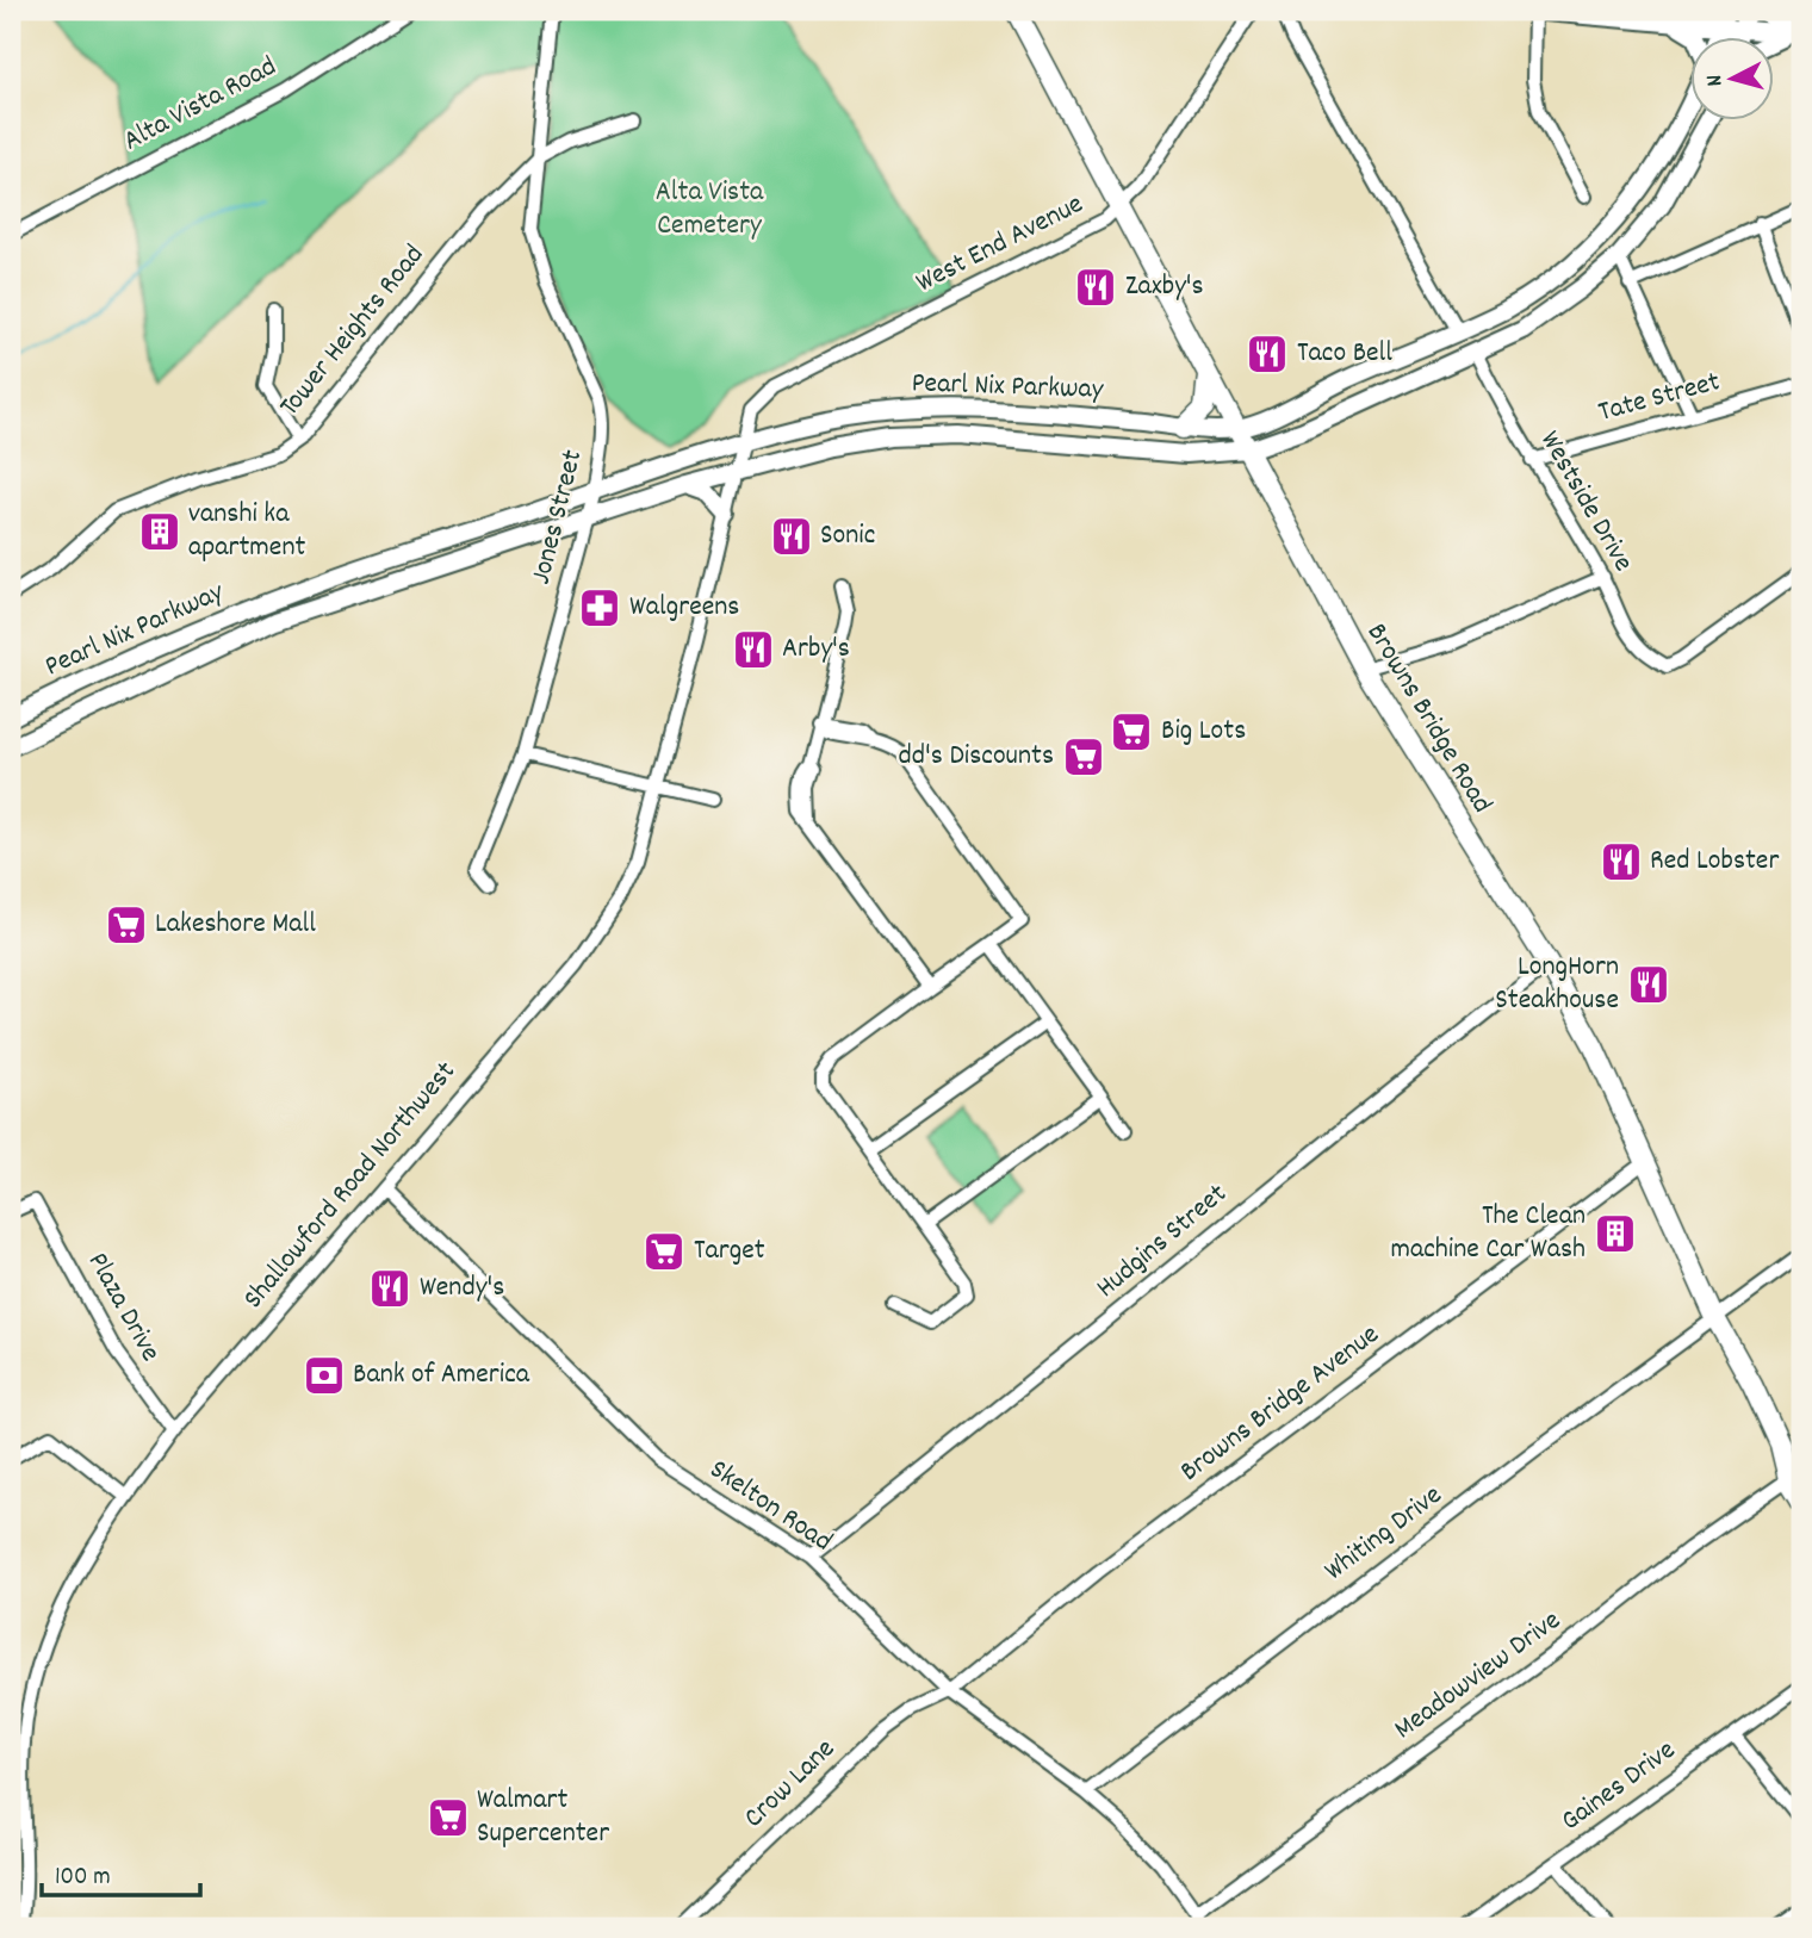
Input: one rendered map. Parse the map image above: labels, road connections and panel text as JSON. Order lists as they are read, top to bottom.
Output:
{
  "streets": {
    "main road": ["Pearl Nix Parkway", "Browns Bridge Road"],
    "street": [
      "Alta Vista Road",
      "West End Avenue",
      "Tower Heights Road",
      "Tate Street",
      "Westside Drive",
      "Jones Street",
      "Shallowford Road Northwest",
      "Hudgins Street",
      "Plaza Drive",
      "Browns Bridge Avenue",
      "Skelton Road",
      "Whiting Drive",
      "Meadowview Drive",
      "Crow Lane",
      "Gaines Drive"
    ]
  },
  "crossings": [
    ["West End Avenue", "Pearl Nix Parkway"],
    ["West End Avenue", "Browns Bridge Road"],
    ["West End Avenue", "Shallowford Road Northwest"],
    ["Tower Heights Road", "Jones Street"],
    ["Pearl Nix Parkway", "Westside Drive"],
    ["Pearl Nix Parkway", "Jones Street"],
    ["Pearl Nix Parkway", "Browns Bridge Road"],
    ["Pearl Nix Parkway", "Shallowford Road Northwest"],
    ["Tate Street", "Westside Drive"],
    ["Browns Bridge Road", "Hudgins Street"],
    ["Browns Bridge Road", "Browns Bridge Avenue"],
    ["Browns Bridge Road", "Whiting Drive"],
    ["Browns Bridge Road", "Meadowview Drive"],
    ["Shallowford Road Northwest", "Plaza Drive"],
    ["Shallowford Road Northwest", "Skelton Road"],
    ["Hudgins Street", "Skelton Road"],
    ["Browns Bridge Avenue", "Skelton Road"],
    ["Browns Bridge Avenue", "Crow Lane"],
    ["Skelton Road", "Whiting Drive"],
    ["Skelton Road", "Meadowview Drive"],
    ["Skelton Road", "Crow Lane"]
  ],
  "parks": ["Alta Vista Cemetery"],
  "places": {
    "restaurant": [
      "Zaxby's",
      "Taco Bell",
      "Sonic",
      "Arby's",
      "Red Lobster",
      "LongHorn Steakhouse",
      "Wendy's"
    ],
    "building": ["vanshi ka apartment", "The Clean machine Car Wash"],
    "pharmacy": ["Walgreens"],
    "supermarket": [
      "Big Lots",
      "dd's Discounts",
      "Lakeshore Mall",
      "Target",
      "Walmart Supercenter"
    ],
    "bank": ["Bank of America"]
  },
  "scale_bar": "100 m",
  "north": "left"
}
